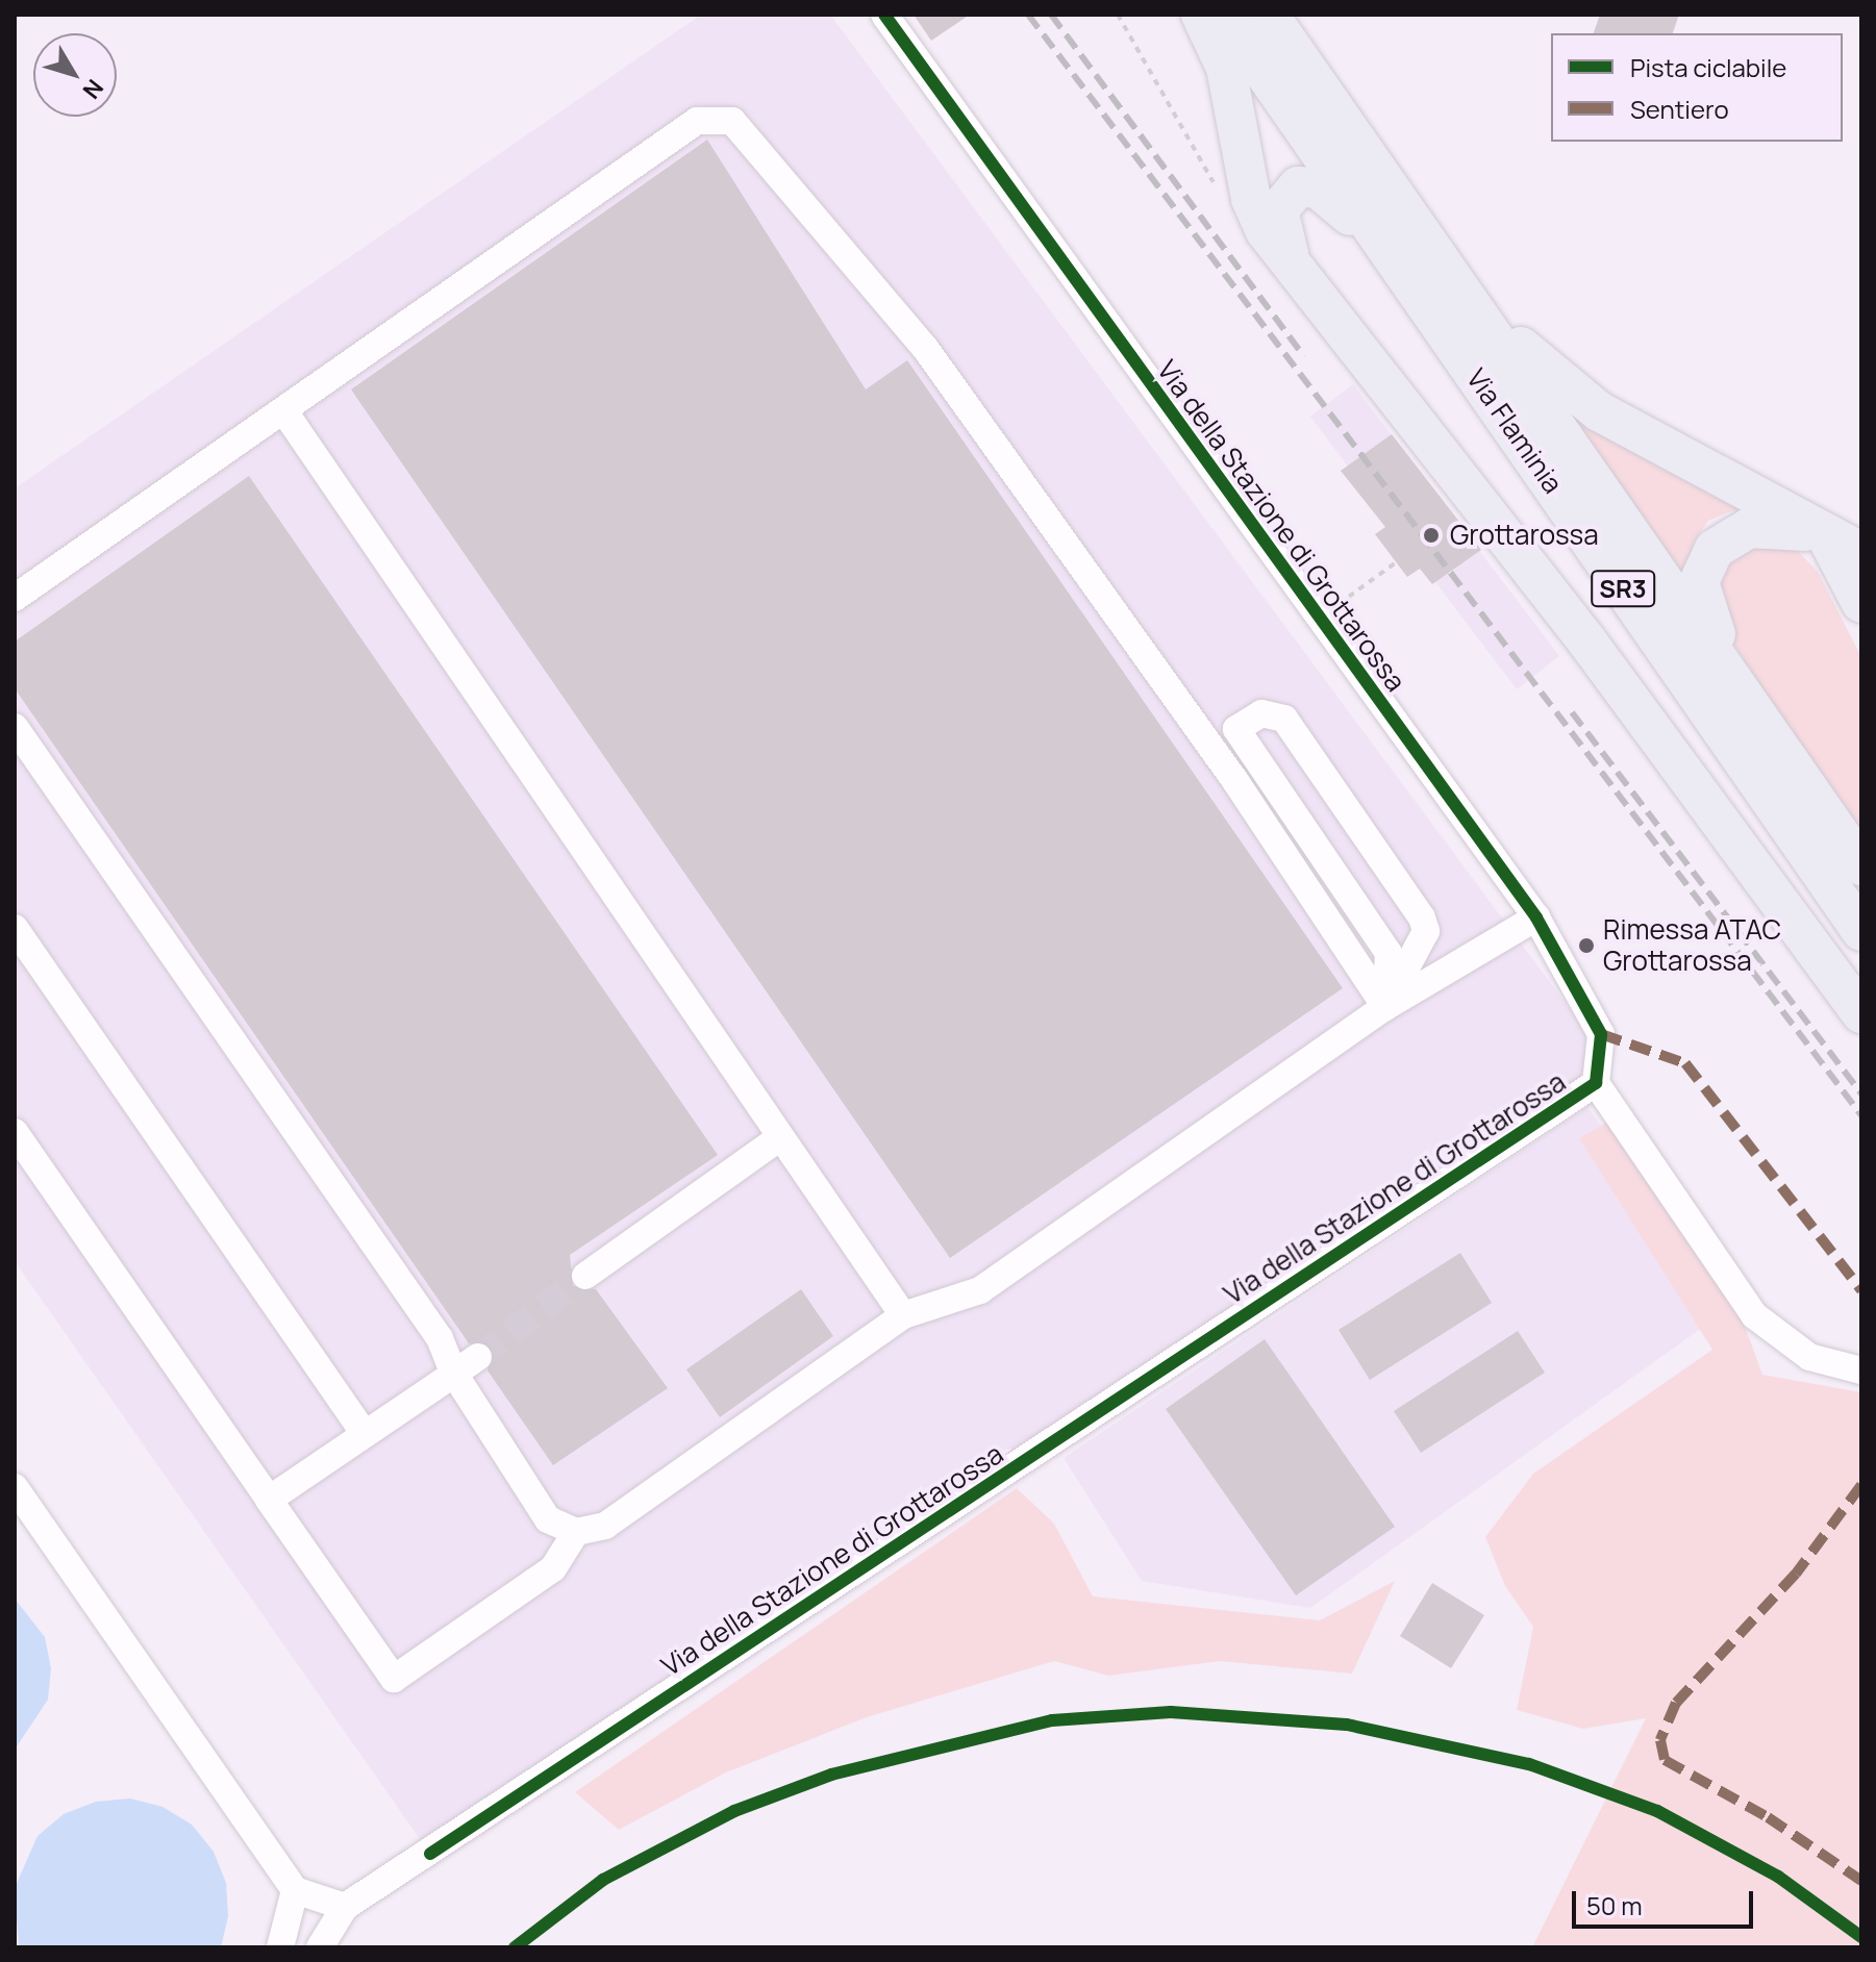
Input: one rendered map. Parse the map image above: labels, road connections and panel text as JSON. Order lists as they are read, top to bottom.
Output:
{
  "streets": {
    "highway": ["Via Flaminia", "SR3"],
    "street": ["Via della Stazione di Grottarossa"]
  },
  "places": ["Grottarossa", "Rimessa ATAC Grottarossa"],
  "legend": ["Pista ciclabile", "Sentiero"],
  "scale_bar": "50 m",
  "north": "bottom right"
}
